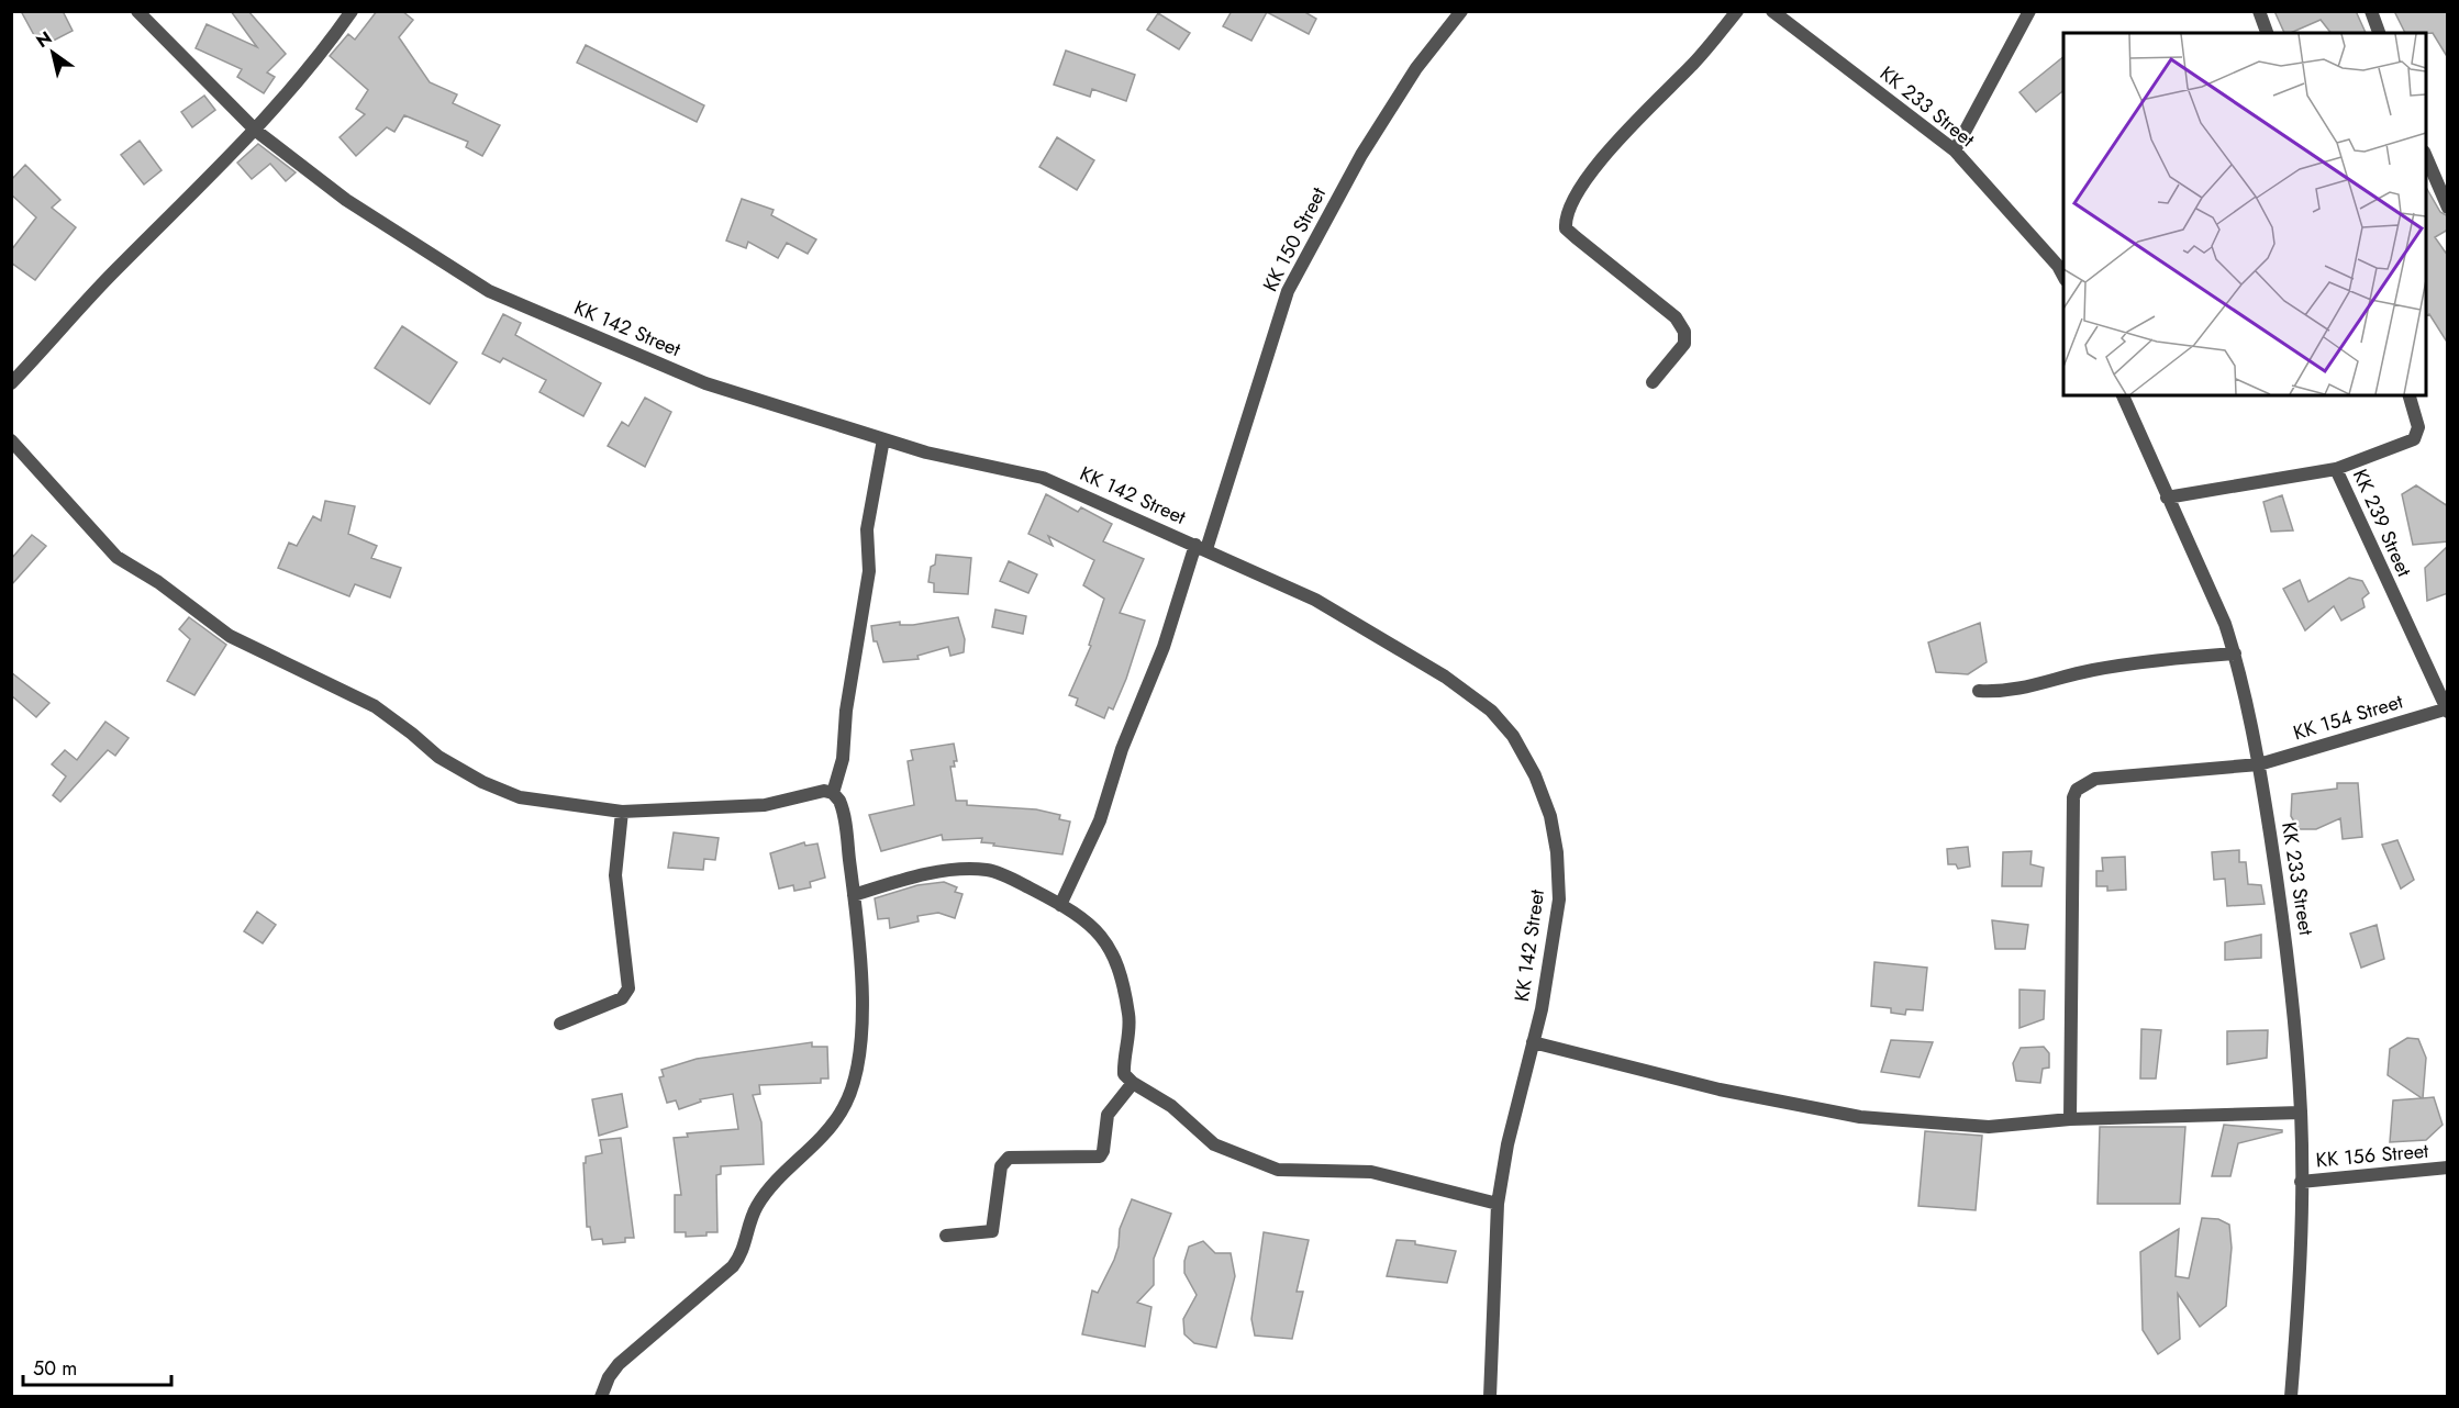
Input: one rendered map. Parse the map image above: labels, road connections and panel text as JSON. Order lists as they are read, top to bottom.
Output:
{
  "streets": {
    "street": [
      "KK 233 Street",
      "KK 150 Street",
      "KK 142 Street",
      "KK 239 Street",
      "KK 154 Street",
      "KK 156 Street"
    ]
  },
  "crossings": [
    ["KK 233 Street", "KK 239 Street"],
    ["KK 233 Street", "KK 154 Street"],
    ["KK 233 Street", "KK 156 Street"],
    ["KK 150 Street", "KK 142 Street"],
    ["KK 239 Street", "KK 154 Street"]
  ],
  "scale_bar": "50 m",
  "north": "top left"
}
